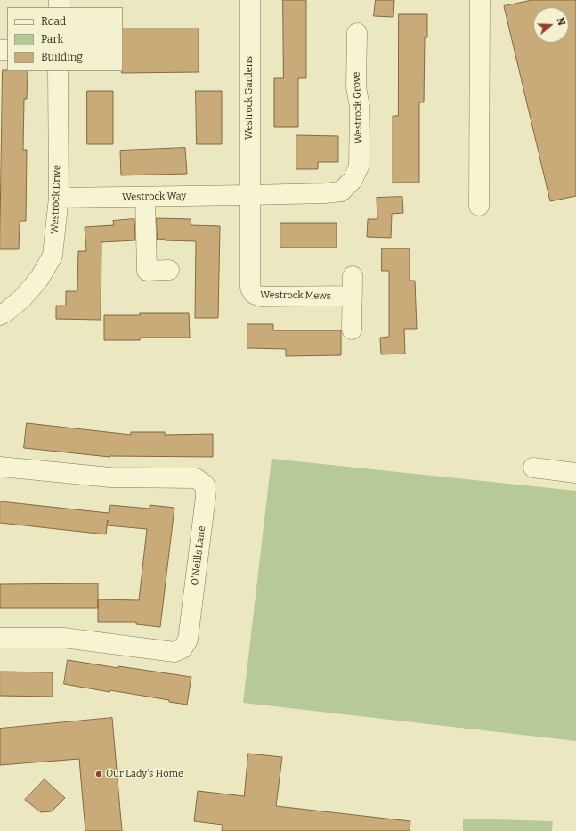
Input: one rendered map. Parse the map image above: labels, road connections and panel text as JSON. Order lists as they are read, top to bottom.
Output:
{
  "streets": {
    "street": [
      "Westrock Gardens",
      "Westrock Grove",
      "Westrock Way",
      "Westrock Drive",
      "Westrock Mews",
      "O'Neills Lane"
    ]
  },
  "crossings": [
    ["Westrock Gardens", "Westrock Grove"],
    ["Westrock Gardens", "Westrock Way"],
    ["Westrock Gardens", "Westrock Mews"],
    ["Westrock Grove", "Westrock Way"],
    ["Westrock Grove", "Westrock Mews"],
    ["Westrock Way", "Westrock Drive"],
    ["Westrock Way", "Westrock Mews"]
  ],
  "places": ["Our Lady's Home"],
  "legend": ["Road", "Park", "Building"],
  "north": "right"
}
